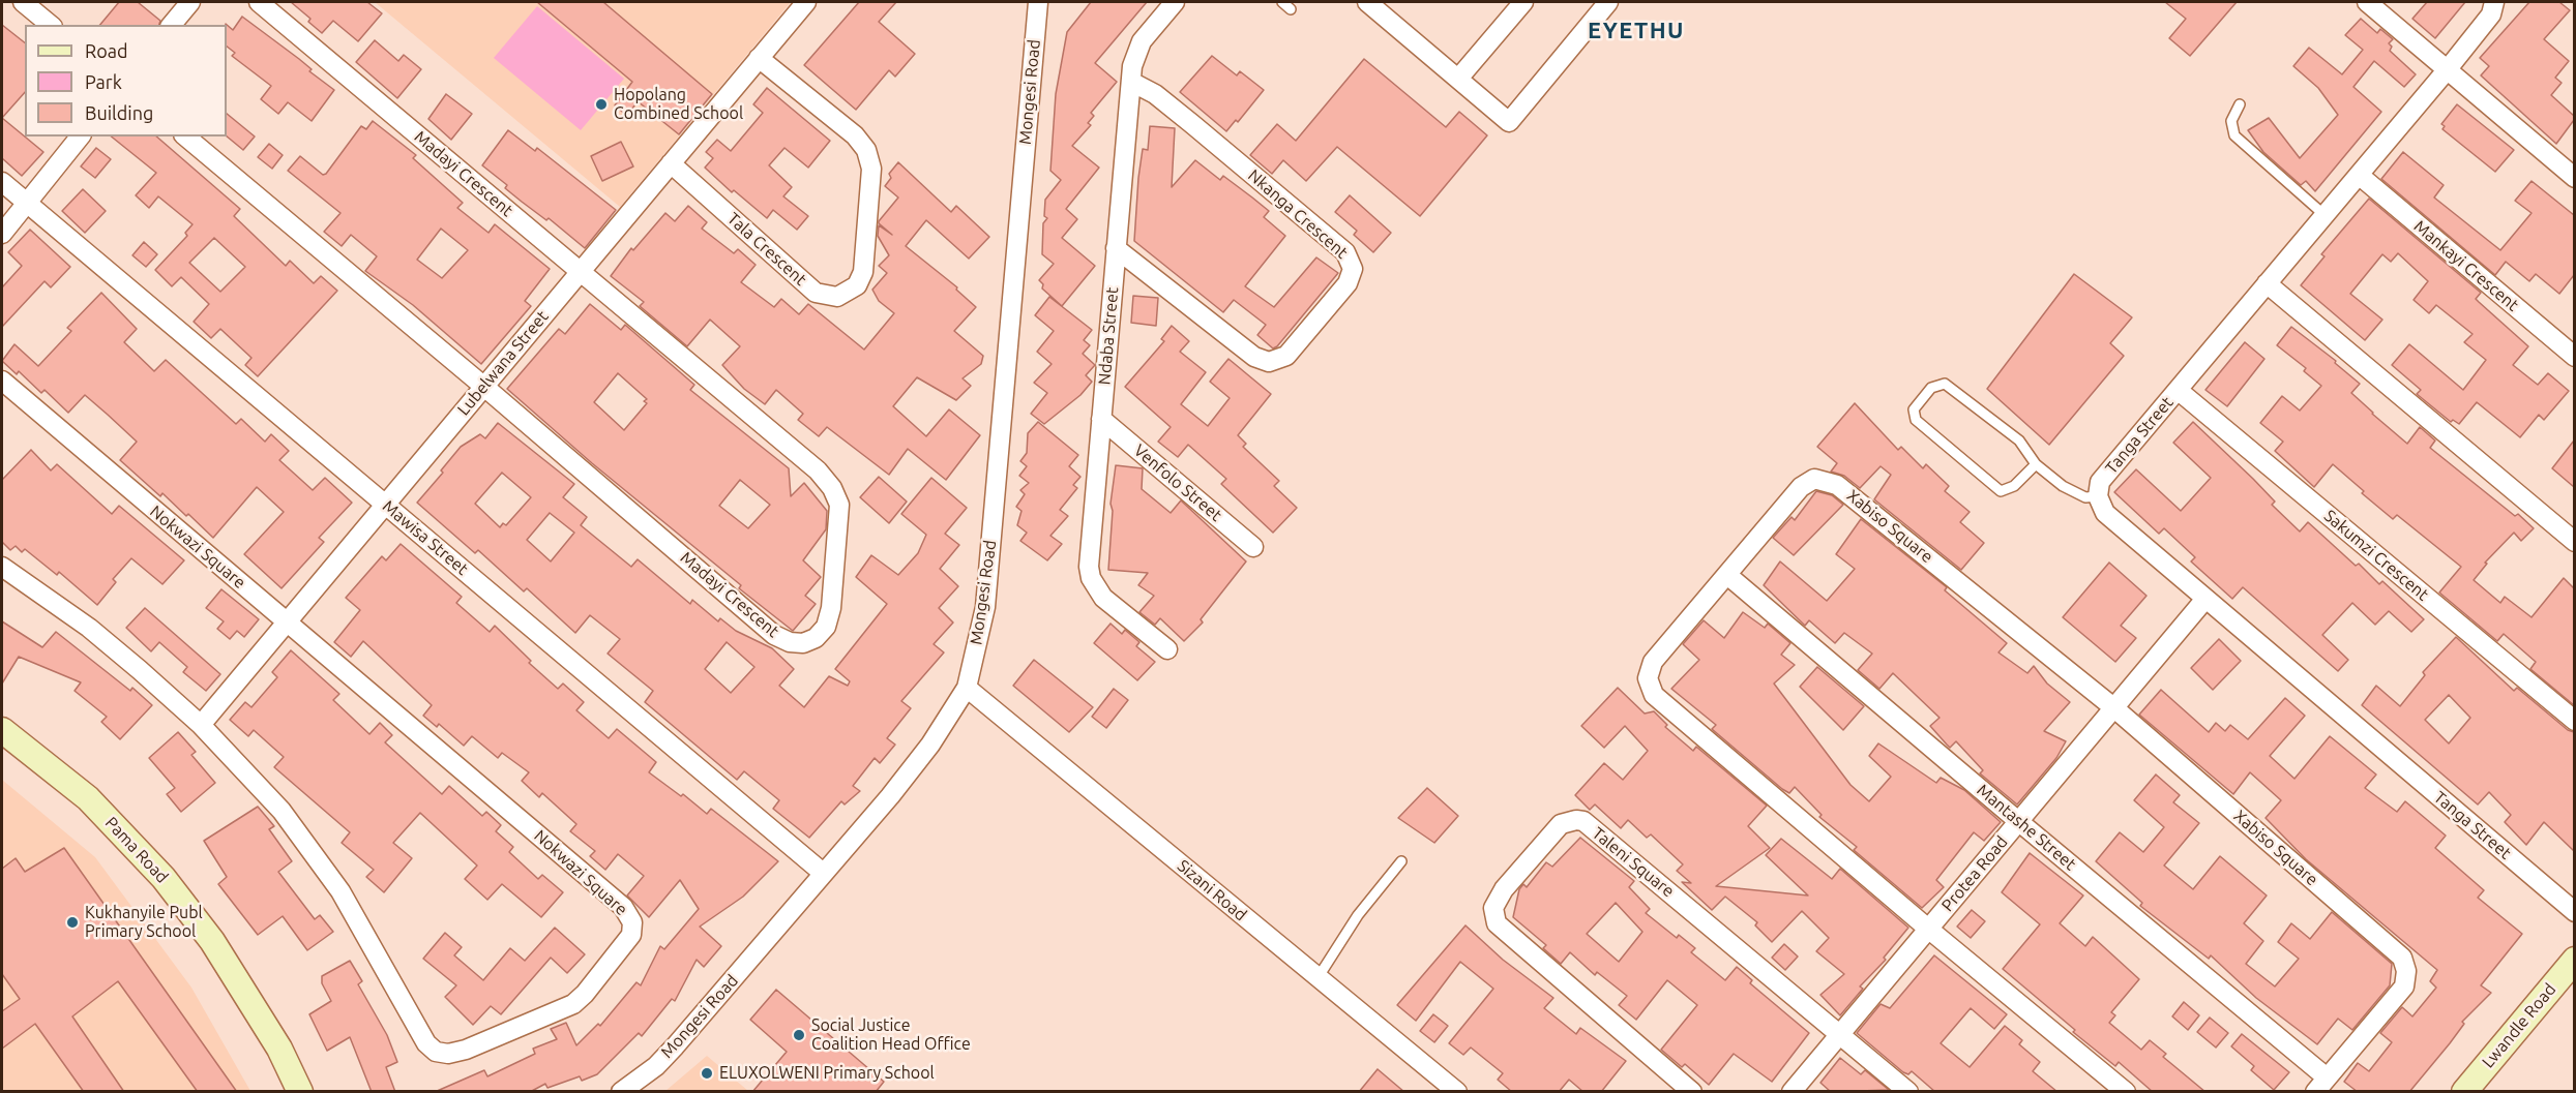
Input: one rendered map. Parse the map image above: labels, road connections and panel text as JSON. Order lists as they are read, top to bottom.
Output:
{
  "streets": {
    "street": [
      "Mongesi Road",
      "Madayi Crescent",
      "Nkanga Crescent",
      "Tala Crescent",
      "Mankayi Crescent",
      "Ndaba Street",
      "Lubelwana Street",
      "Tanga Street",
      "Venfolo Street",
      "Xabiso Square",
      "Mawisa Street",
      "Nokwazi Square",
      "Sakumzi Crescent",
      "Mantashe Street",
      "Pama Road",
      "Taleni Square",
      "Protea Road",
      "Sizani Road",
      "Lwandle Road"
    ]
  },
  "crossings": [
    ["Mongesi Road", "Mawisa Street"],
    ["Mongesi Road", "Sizani Road"],
    ["Madayi Crescent", "Lubelwana Street"],
    ["Nkanga Crescent", "Ndaba Street"],
    ["Tala Crescent", "Lubelwana Street"],
    ["Mankayi Crescent", "Tanga Street"],
    ["Ndaba Street", "Venfolo Street"],
    ["Lubelwana Street", "Mawisa Street"],
    ["Lubelwana Street", "Nokwazi Square"],
    ["Tanga Street", "Sakumzi Crescent"],
    ["Tanga Street", "Protea Road"],
    ["Xabiso Square", "Mantashe Street"],
    ["Xabiso Square", "Protea Road"],
    ["Mantashe Street", "Protea Road"],
    ["Taleni Square", "Protea Road"]
  ],
  "districts": ["EYETHU"],
  "places": [
    "Hopolang Combined School",
    "Kukhanyile Publ Primary School",
    "Social Justice Coalition Head Office",
    "ELUXOLWENI Primary School"
  ],
  "legend": ["Road", "Park", "Building"]
}
